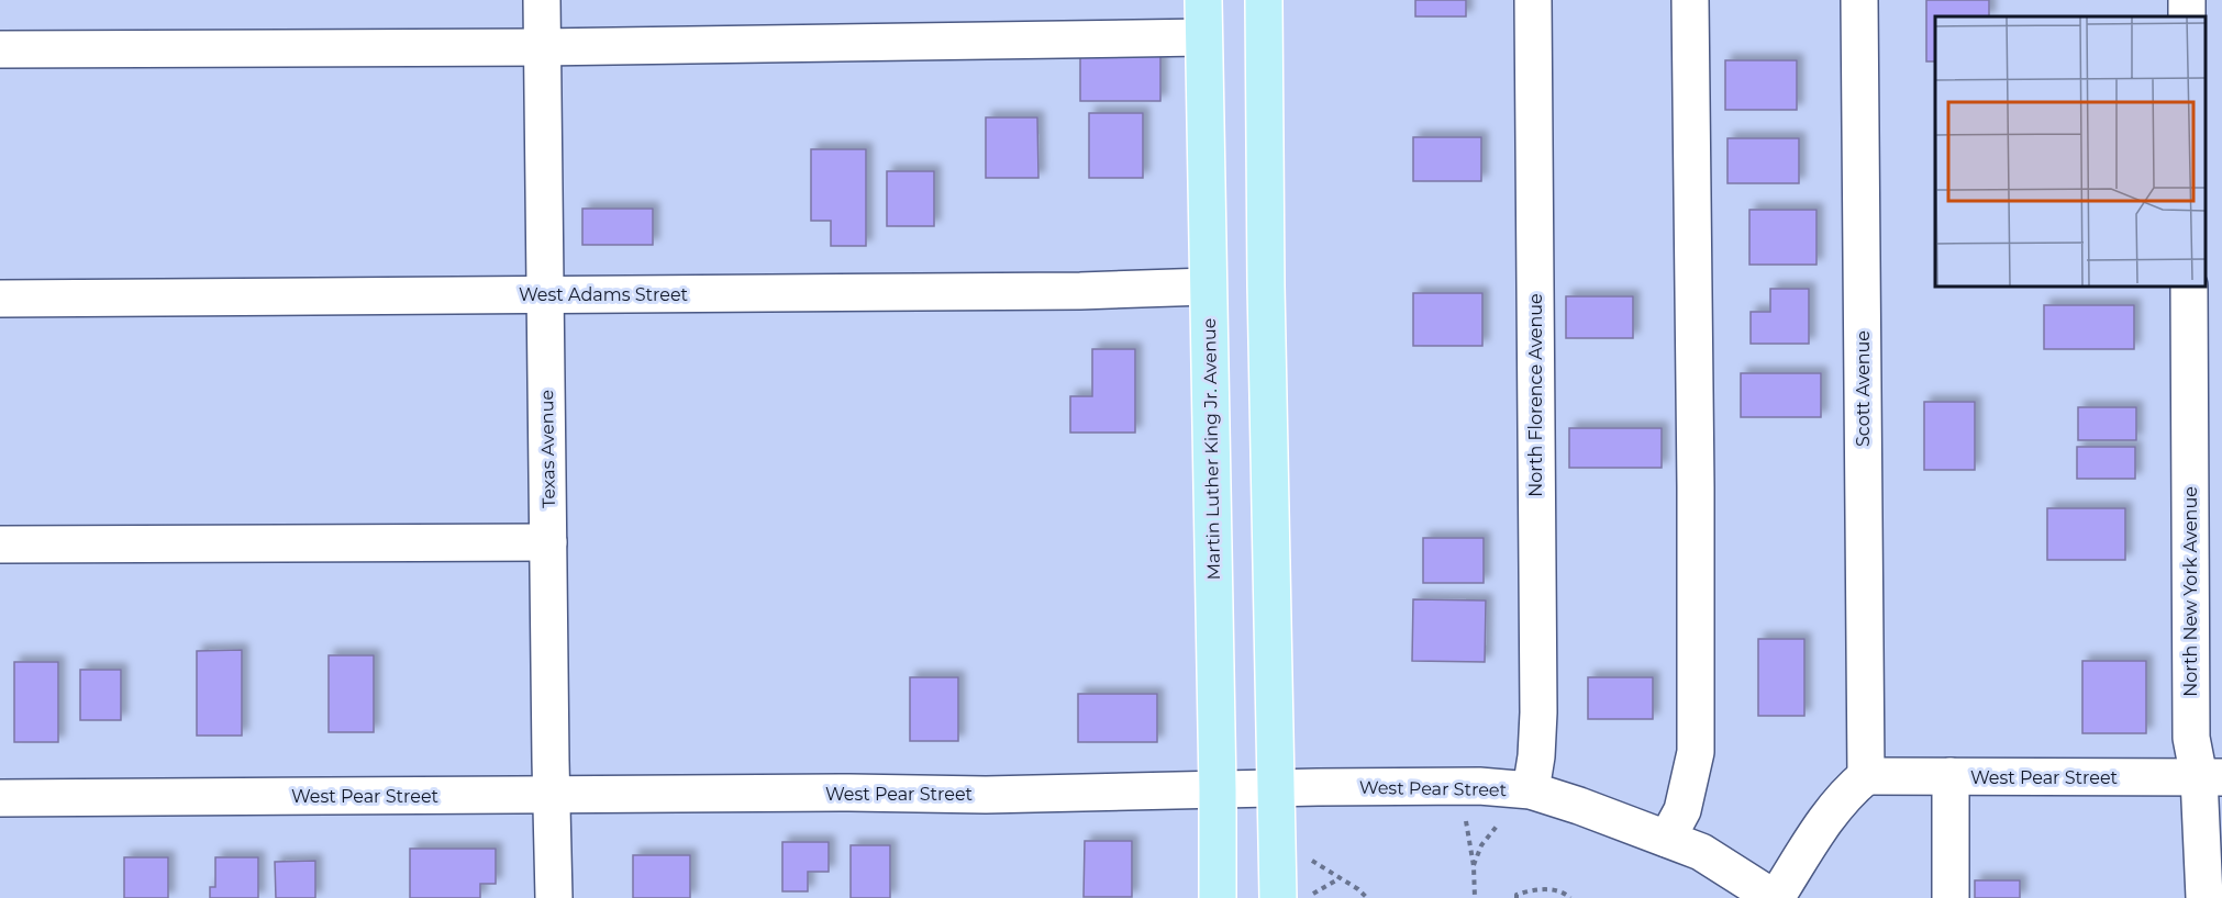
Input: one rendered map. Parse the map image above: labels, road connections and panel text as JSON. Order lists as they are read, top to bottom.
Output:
{
  "streets": {
    "main road": ["Martin Luther King Jr. Avenue"],
    "street": [
      "West Adams Street",
      "Scott Avenue",
      "North Florence Avenue",
      "Texas Avenue",
      "North New York Avenue",
      "West Pear Street"
    ]
  },
  "crossings": [
    ["West Adams Street", "Texas Avenue"],
    ["West Adams Street", "Martin Luther King Jr. Avenue"],
    ["Scott Avenue", "West Pear Street"],
    ["North Florence Avenue", "West Pear Street"],
    ["Texas Avenue", "West Pear Street"],
    ["Martin Luther King Jr. Avenue", "West Pear Street"],
    ["North New York Avenue", "West Pear Street"]
  ]
}
